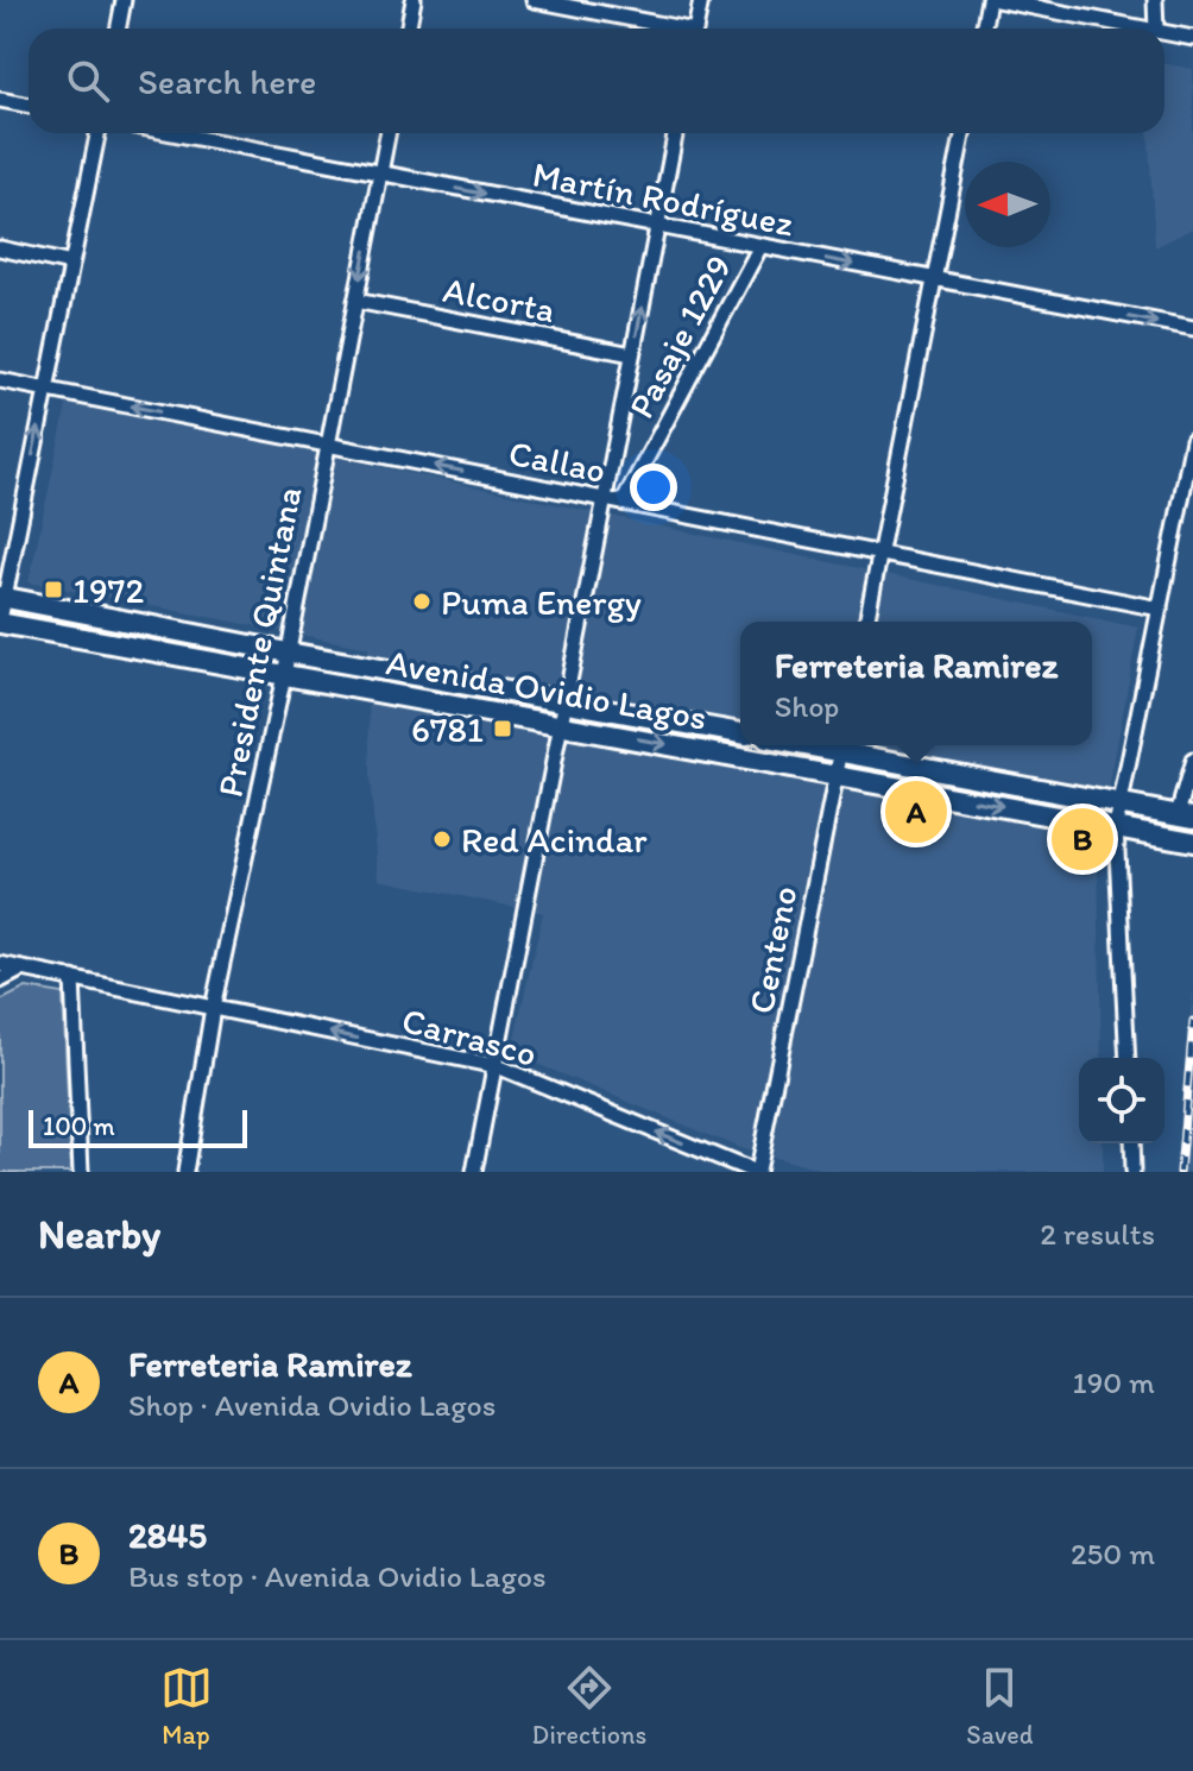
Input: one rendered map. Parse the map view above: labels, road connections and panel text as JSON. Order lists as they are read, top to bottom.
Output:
{
  "streets": {
    "main road": ["Avenida Ovidio Lagos"],
    "street": [
      "Martín Rodríguez",
      "Alcorta",
      "Pasaje 1229",
      "Callao",
      "Presidente Quintana",
      "Centeno",
      "Carrasco"
    ]
  },
  "crossings": [
    ["Martín Rodríguez", "Pasaje 1229"],
    ["Martín Rodríguez", "Presidente Quintana"],
    ["Alcorta", "Presidente Quintana"],
    ["Pasaje 1229", "Callao"],
    ["Callao", "Presidente Quintana"],
    ["Presidente Quintana", "Avenida Ovidio Lagos"],
    ["Presidente Quintana", "Carrasco"],
    ["Avenida Ovidio Lagos", "Centeno"],
    ["Centeno", "Carrasco"]
  ],
  "one_way": ["Martín Rodríguez", "Callao", "Carrasco"],
  "places": {
    "transit": ["1972", "6781"],
    "other": ["Puma Energy", "Red Acindar"]
  },
  "scale_bar": "100 m",
  "north": "left",
  "page": {
    "search": "Search here",
    "popup": ["Ferreteria Ramirez", "Shop"],
    "pins": ["A", "B"],
    "scale": "100 m",
    "heading": ["Nearby", "2 results"],
    "list": [
      {
        "mark": "A",
        "name": "Ferreteria Ramirez",
        "note": "Shop · Avenida Ovidio Lagos",
        "value": "190 m"
      },
      {
        "mark": "B",
        "name": "2845",
        "note": "Bus stop · Avenida Ovidio Lagos",
        "value": "250 m"
      }
    ],
    "nav": ["Map", "Directions", "Saved"]
  }
}
